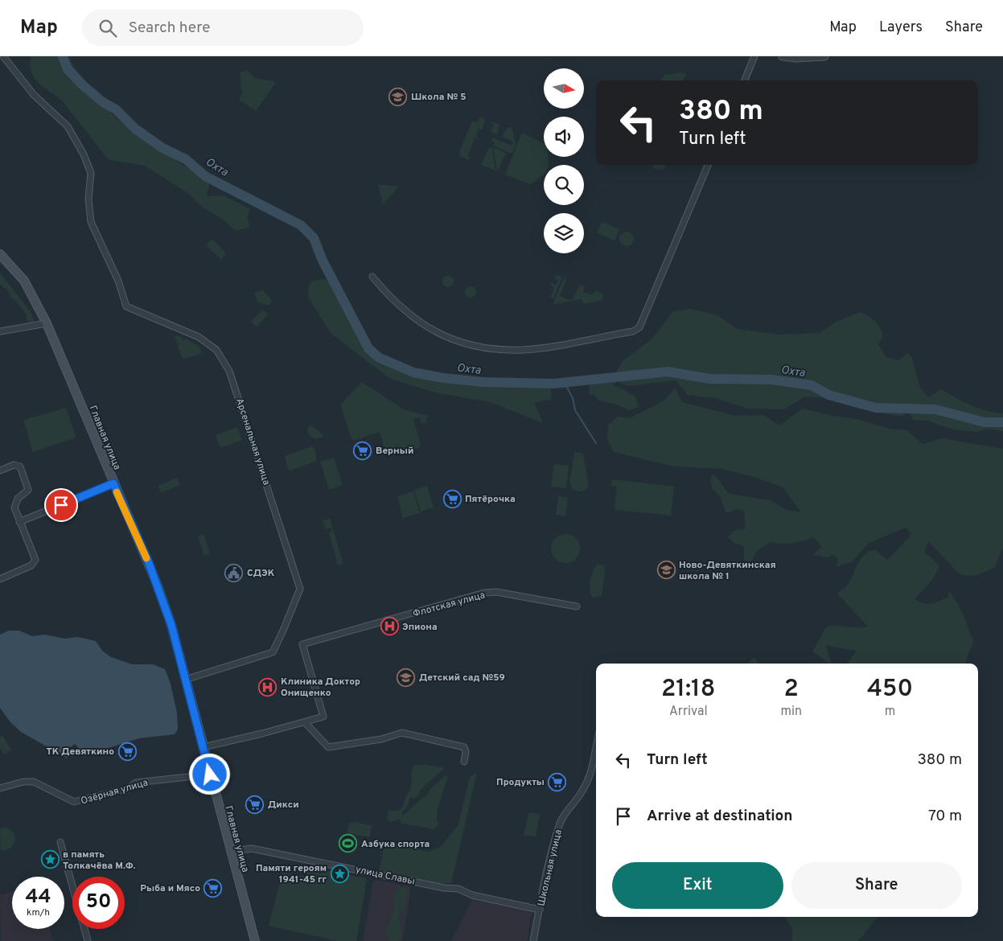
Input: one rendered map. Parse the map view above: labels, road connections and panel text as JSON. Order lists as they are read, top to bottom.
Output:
{
  "streets": {
    "main road": ["Главная улица"],
    "street": [
      "Арсенальная улица",
      "Флотская улица",
      "Озёрная улица",
      "Школьная улица",
      "улица Славы"
    ]
  },
  "crossings": [
    ["Главная улица", "Арсенальная улица"],
    ["Главная улица", "Озёрная улица"],
    ["Главная улица", "улица Славы"],
    ["Школьная улица", "улица Славы"]
  ],
  "water": ["Охта"],
  "places": {
    "school or university": ["Школа № 5", "Ново-Девяткинская школа № 1", "Детский сад №59"],
    "supermarket": [
      "Верный",
      "Пятёрочка",
      "ТК Девяткино",
      "Продукты",
      "Дикси",
      "Рыба и Мясо"
    ],
    "public building": ["СДЭК"],
    "hospital": ["Эпиона", "Клиника Доктор Онищенко"],
    "sports": ["Азбука спорта"],
    "place": ["в память Толкачёва М.Ф.", "Памяти героям 1941-45 гг"]
  },
  "north": "right",
  "page": {
    "header": "Map",
    "search": "Search here",
    "nav": ["Map", "Layers", "Share"],
    "turn": ["380 m", "Turn left"],
    "eta": [
      "21:18",
      "Arrival",
      "2",
      "min",
      "450",
      "m"
    ],
    "list": [
      {
        "name": "Turn left",
        "value": "380 m"
      },
      {
        "name": "Arrive at destination",
        "value": "70 m"
      }
    ],
    "buttons": ["Exit", "Share"],
    "speed": "44 km/h",
    "limit": "50"
  }
}
